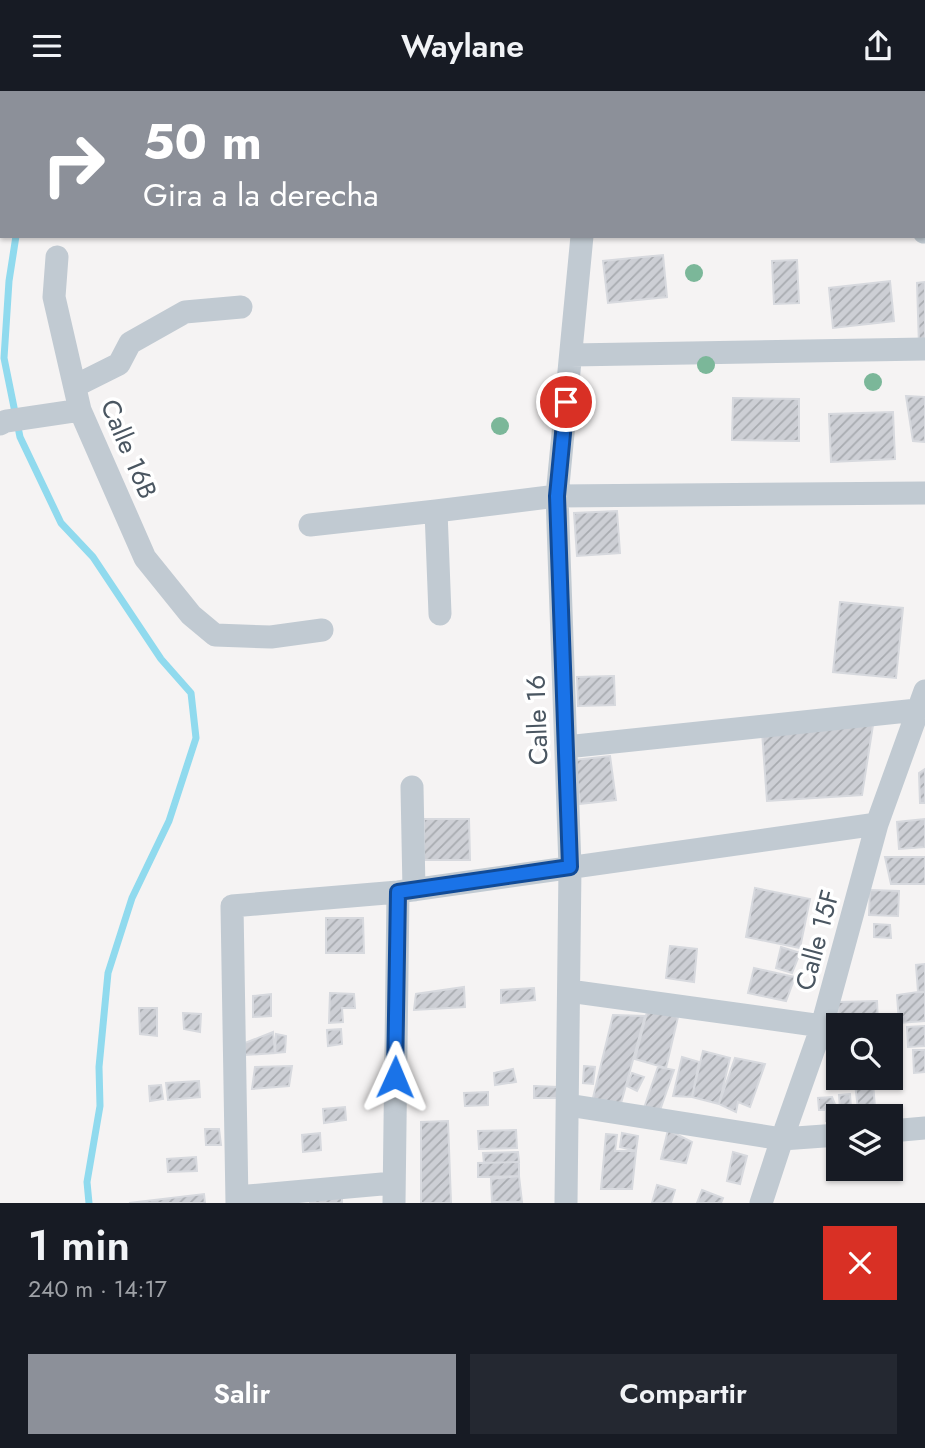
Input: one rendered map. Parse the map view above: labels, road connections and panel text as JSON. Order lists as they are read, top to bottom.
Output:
{
  "streets": {
    "street": ["Calle 16B", "Calle 16", "Calle 15F"]
  },
  "page": {
    "header": "Waylane",
    "turn": ["50 m", "Gira a la derecha"],
    "heading": ["1 min", "240 m · 14:17"],
    "buttons": ["Salir", "Compartir"]
  }
}
